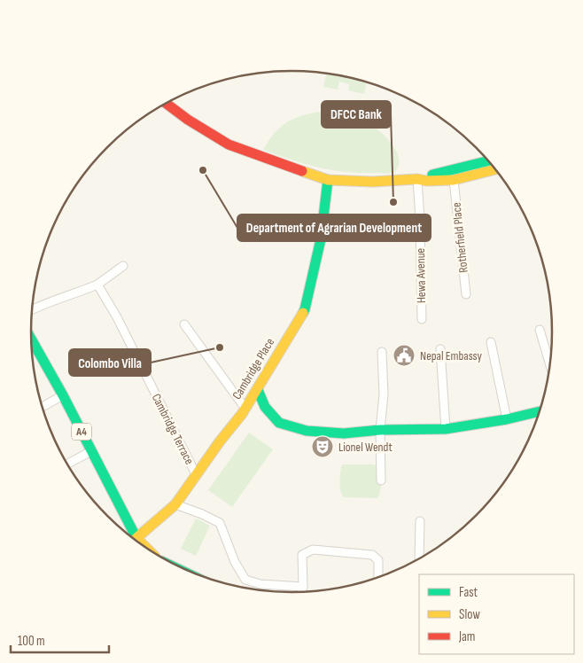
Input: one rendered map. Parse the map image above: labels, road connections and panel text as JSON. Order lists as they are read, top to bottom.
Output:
{
  "streets": {
    "main road": ["Cambridge Place", "A4"],
    "street": ["Rotherfield Place", "Hewa Avenue", "Cambridge Terrace"]
  },
  "crossings": [
    ["Cambridge Place", "Cambridge Terrace"]
  ],
  "places": {
    "other": ["Department of Agrarian Development", "DFCC Bank", "Colombo Villa"],
    "public building": ["Nepal Embassy"],
    "theatre": ["Lionel Wendt"]
  },
  "legend": ["Fast", "Slow", "Jam"],
  "scale_bar": "100 m"
}
